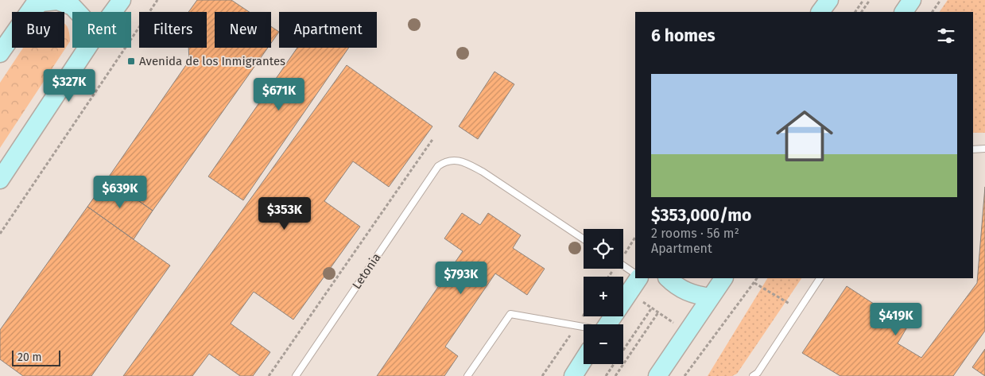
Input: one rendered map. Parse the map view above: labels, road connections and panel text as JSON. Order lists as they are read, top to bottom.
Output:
{
  "streets": {
    "lane": ["Letonia"]
  },
  "places": {
    "transit": ["Avenida de los Inmigrantes"]
  },
  "scale_bar": "20 m",
  "page": {
    "chip": [
      "Buy",
      "Rent",
      "Filters",
      "New",
      "Apartment"
    ],
    "heading": "6 homes",
    "list": [
      {
        "name": "$353,000/mo",
        "note": "2 rooms · 56 m² · Apartment"
      }
    ],
    "price": [
      "$327K",
      "$671K",
      "$639K",
      "$353K",
      "$793K",
      "$419K"
    ],
    "map_buttons": ["+", "−"],
    "scale": "20 m"
  }
}
